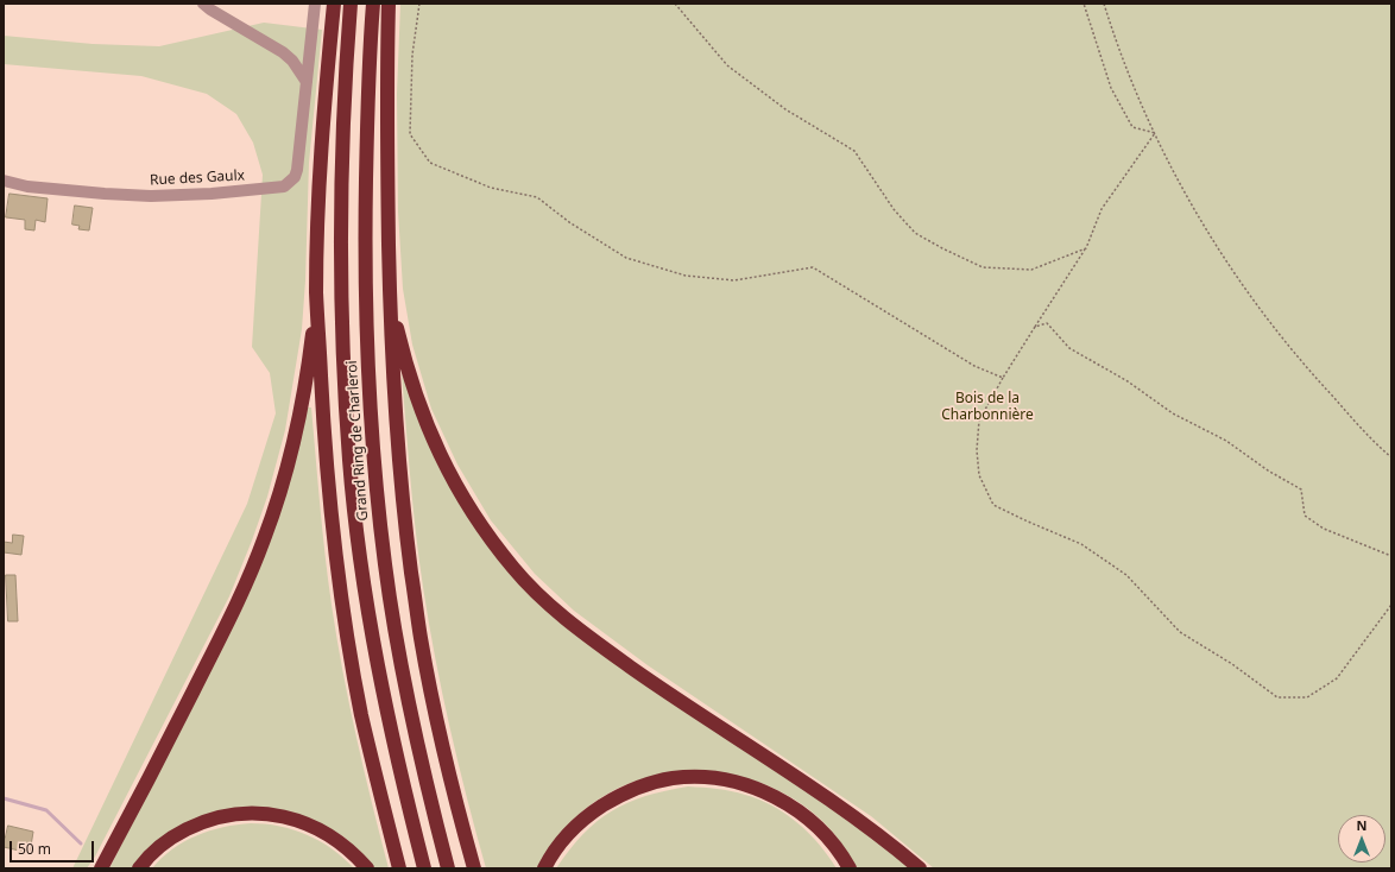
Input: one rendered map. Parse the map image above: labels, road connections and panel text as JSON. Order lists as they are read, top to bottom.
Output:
{
  "streets": {
    "highway": ["Grand Ring de Charleroi"],
    "street": ["Rue des Gaulx"]
  },
  "parks": ["Bois de la Charbonnière"],
  "scale_bar": "50 m",
  "north": "top"
}
